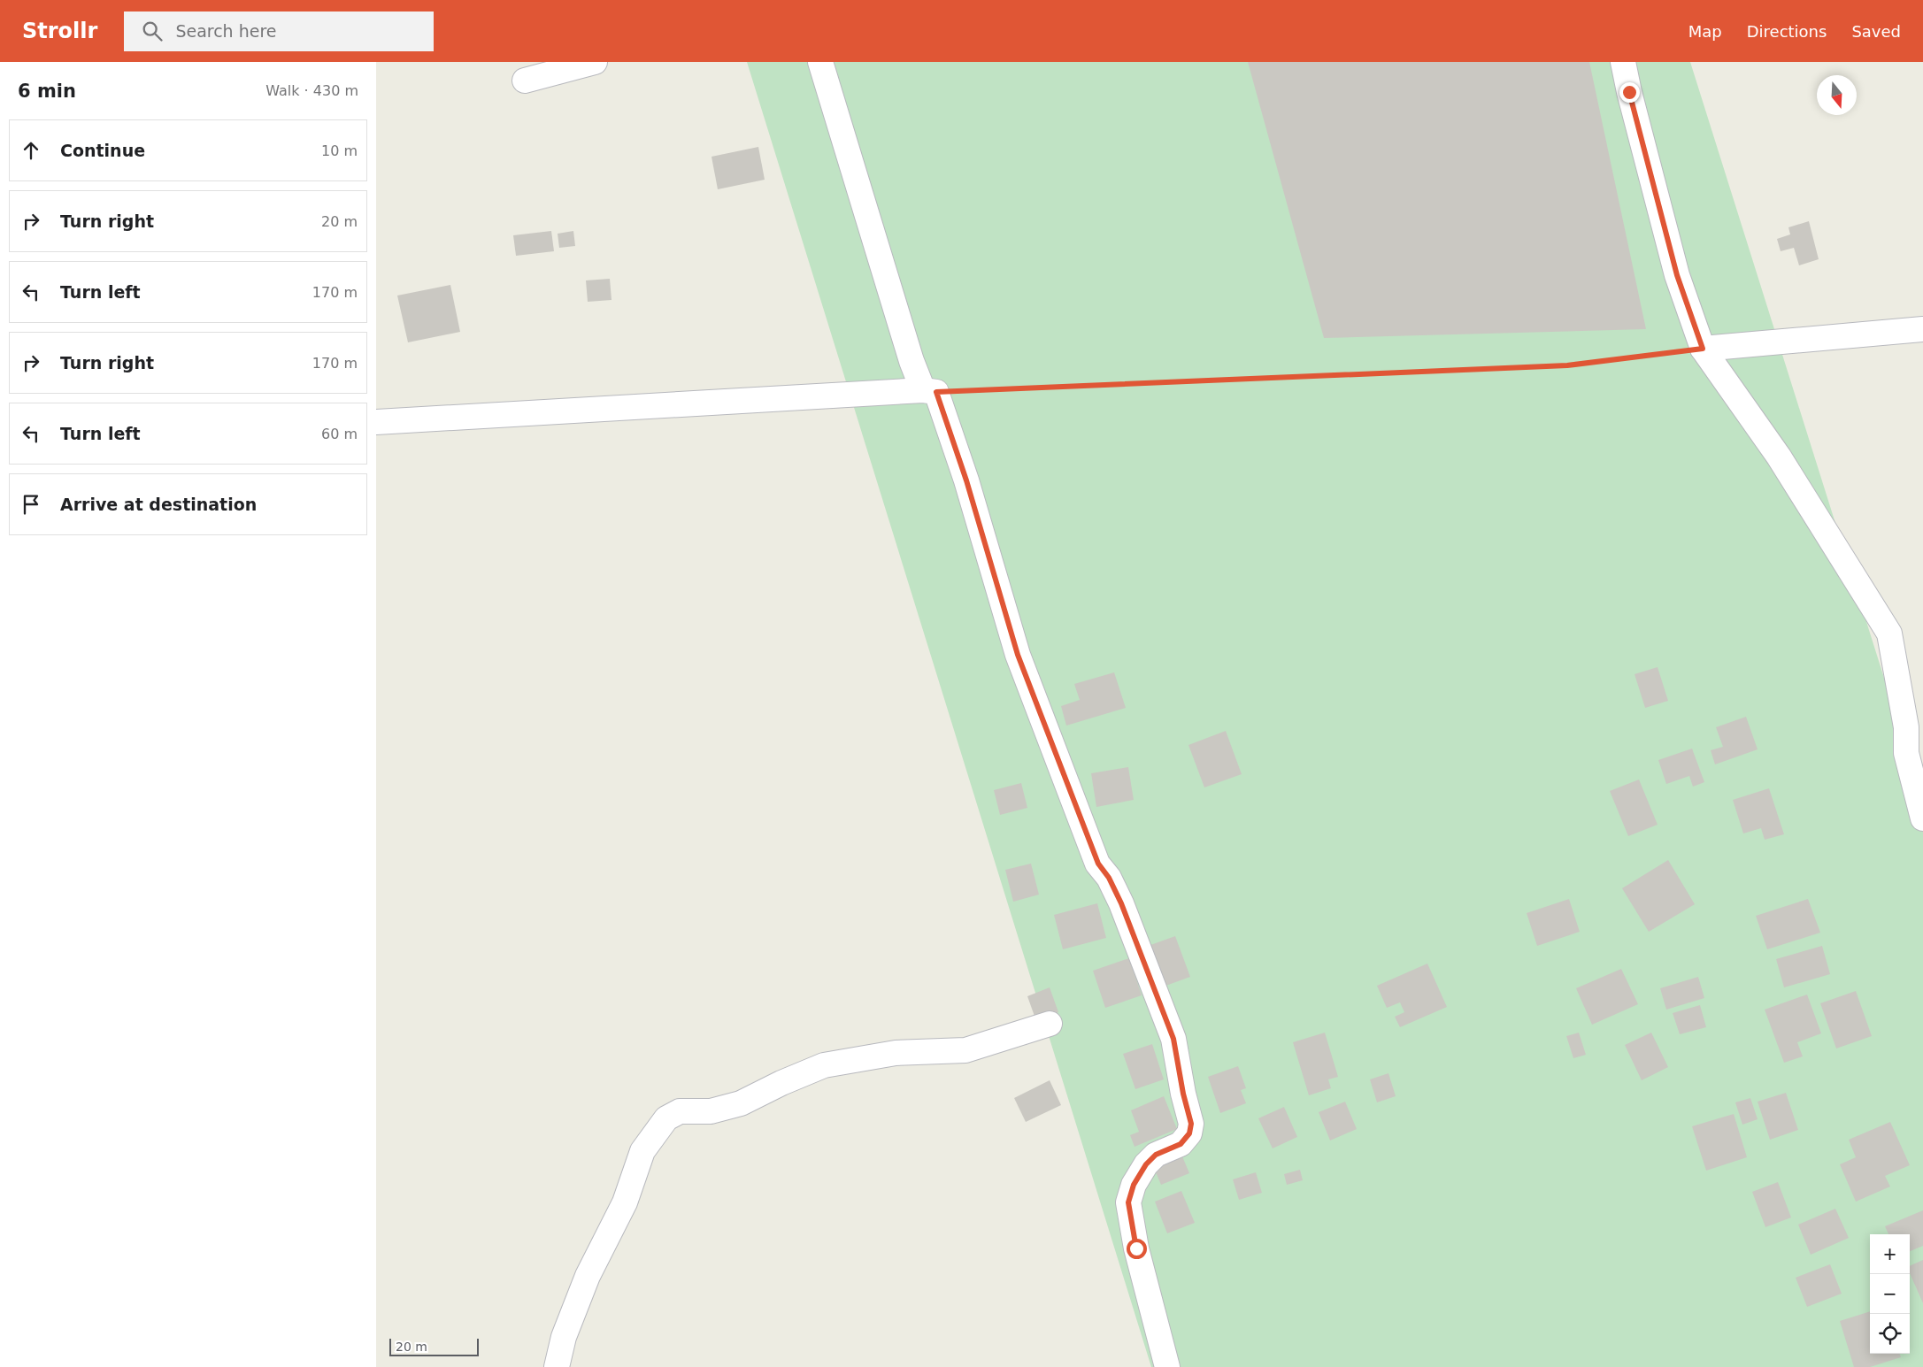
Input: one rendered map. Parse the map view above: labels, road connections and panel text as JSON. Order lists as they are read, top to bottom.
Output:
{
  "scale_bar": "20 m",
  "north": "bottom",
  "page": {
    "header": "Strollr",
    "search": "Search here",
    "nav": ["Map", "Directions", "Saved"],
    "heading": ["6 min", "Walk · 430 m"],
    "list": [
      ["Continue", "10 m"],
      ["Turn right", "20 m"],
      ["Turn left", "170 m"],
      ["Turn right", "170 m"],
      ["Turn left", "60 m"],
      "Arrive at destination"
    ],
    "map_buttons": ["+", "−"],
    "scale": "20 m"
  }
}
